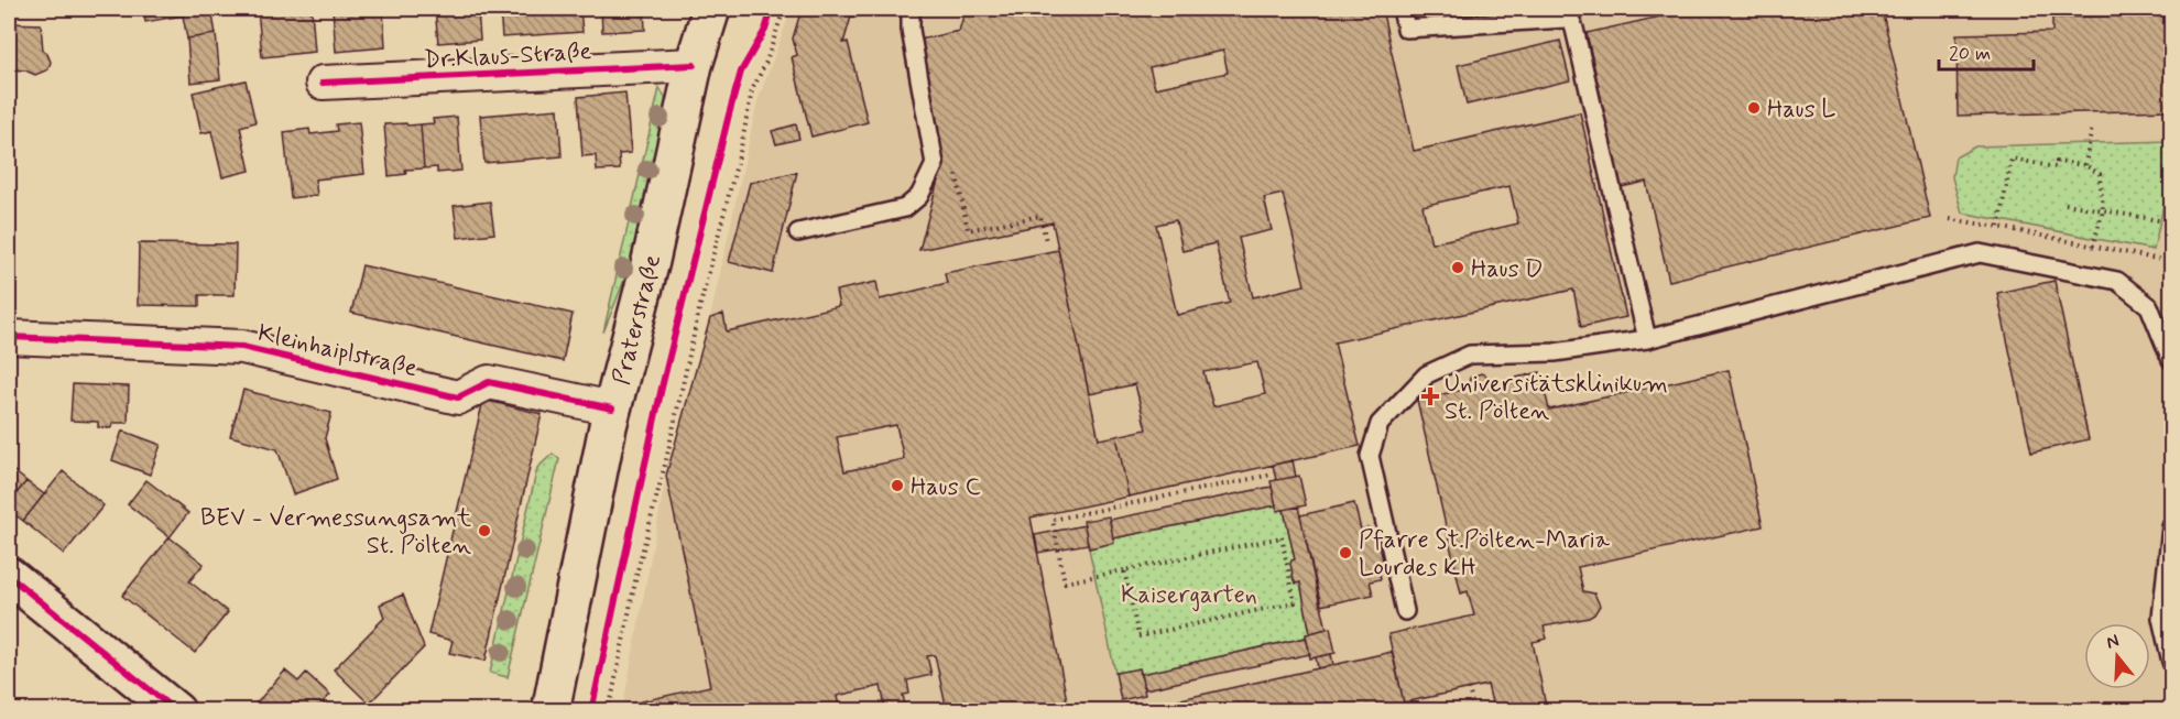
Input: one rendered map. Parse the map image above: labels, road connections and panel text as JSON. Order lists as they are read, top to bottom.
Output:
{
  "streets": {
    "main road": ["Praterstraße"],
    "street": ["Dr.Klaus-Straße", "Kleinhaiplstraße"]
  },
  "crossings": [
    ["Dr.Klaus-Straße", "Praterstraße"],
    ["Praterstraße", "Kleinhaiplstraße"]
  ],
  "parks": ["Kaisergarten"],
  "places": {
    "other": [
      "Haus L",
      "Haus D",
      "Haus C",
      "BEV - Vermessungsamt St. Pölten",
      "Pfarre St.Pölten-Maria Lourdes KH"
    ],
    "health": ["Universitätsklinikum St. Pölten"]
  },
  "scale_bar": "20 m",
  "north": "top"
}
